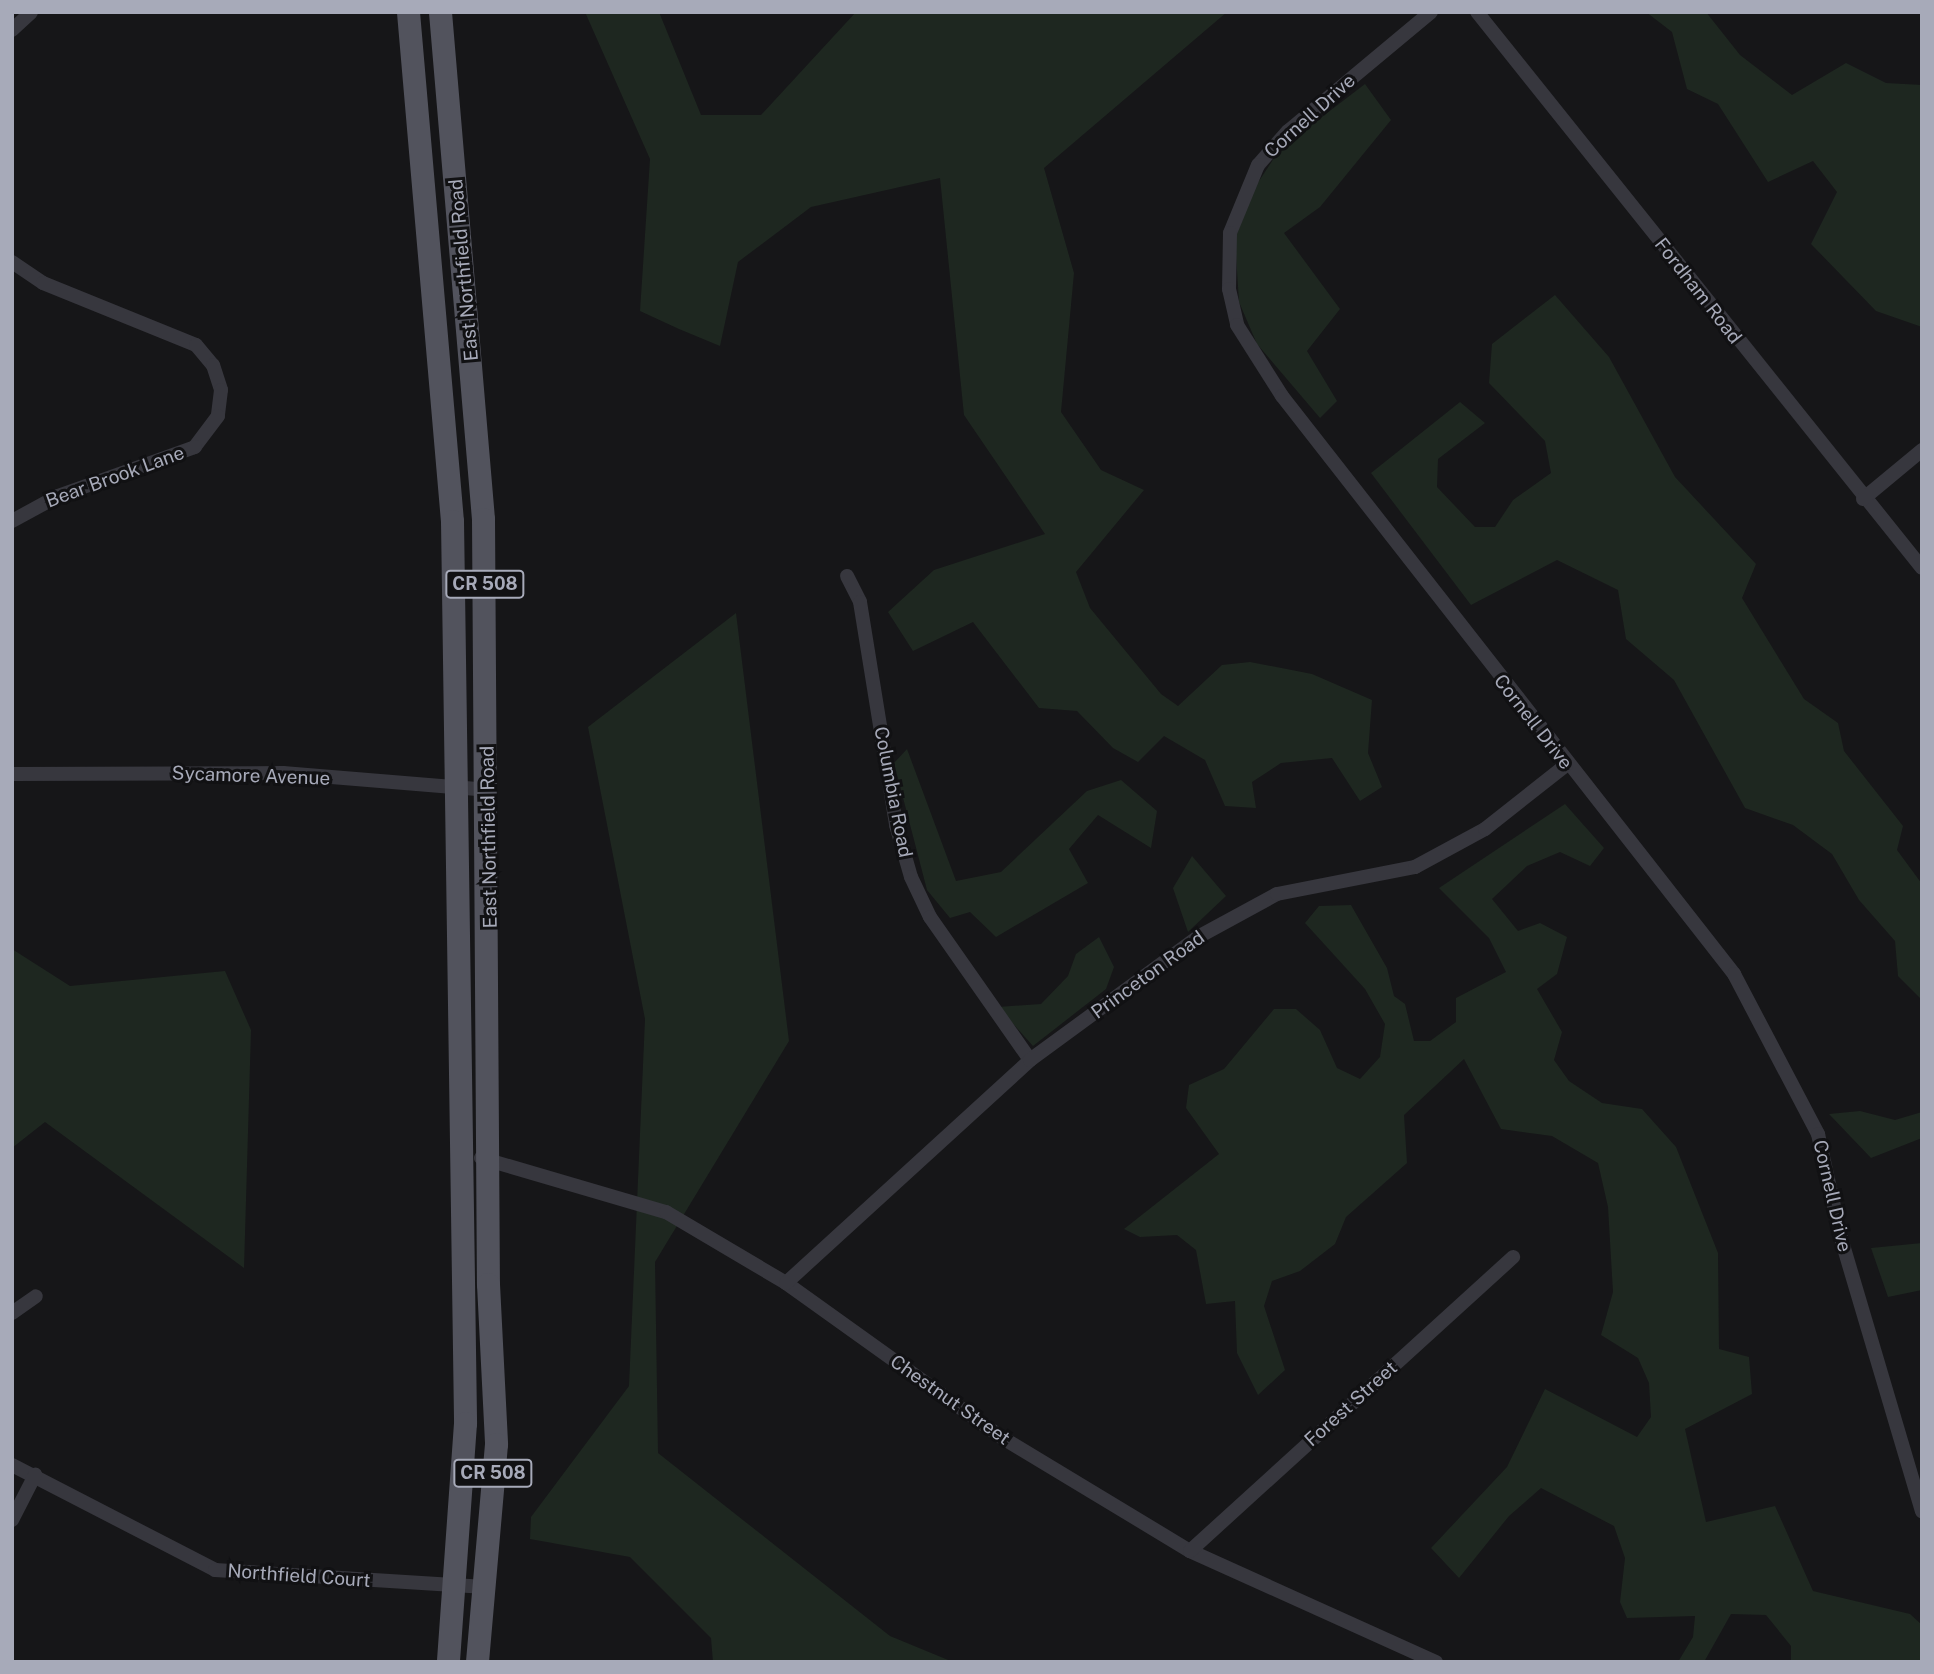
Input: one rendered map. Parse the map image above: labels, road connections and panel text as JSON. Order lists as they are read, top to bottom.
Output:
{
  "streets": {
    "main road": ["East Northfield Road", "CR 508"],
    "street": [
      "Cornell Drive",
      "Fordham Road",
      "Bear Brook Lane",
      "Sycamore Avenue",
      "Columbia Road",
      "Princeton Road",
      "Chestnut Street",
      "Forest Street",
      "Northfield Court"
    ]
  },
  "crossings": [
    ["Cornell Drive", "Princeton Road"],
    ["East Northfield Road", "Sycamore Avenue"],
    ["East Northfield Road", "Chestnut Street"],
    ["East Northfield Road", "Northfield Court"],
    ["Columbia Road", "Princeton Road"],
    ["Princeton Road", "Chestnut Street"],
    ["Chestnut Street", "Forest Street"]
  ]
}
